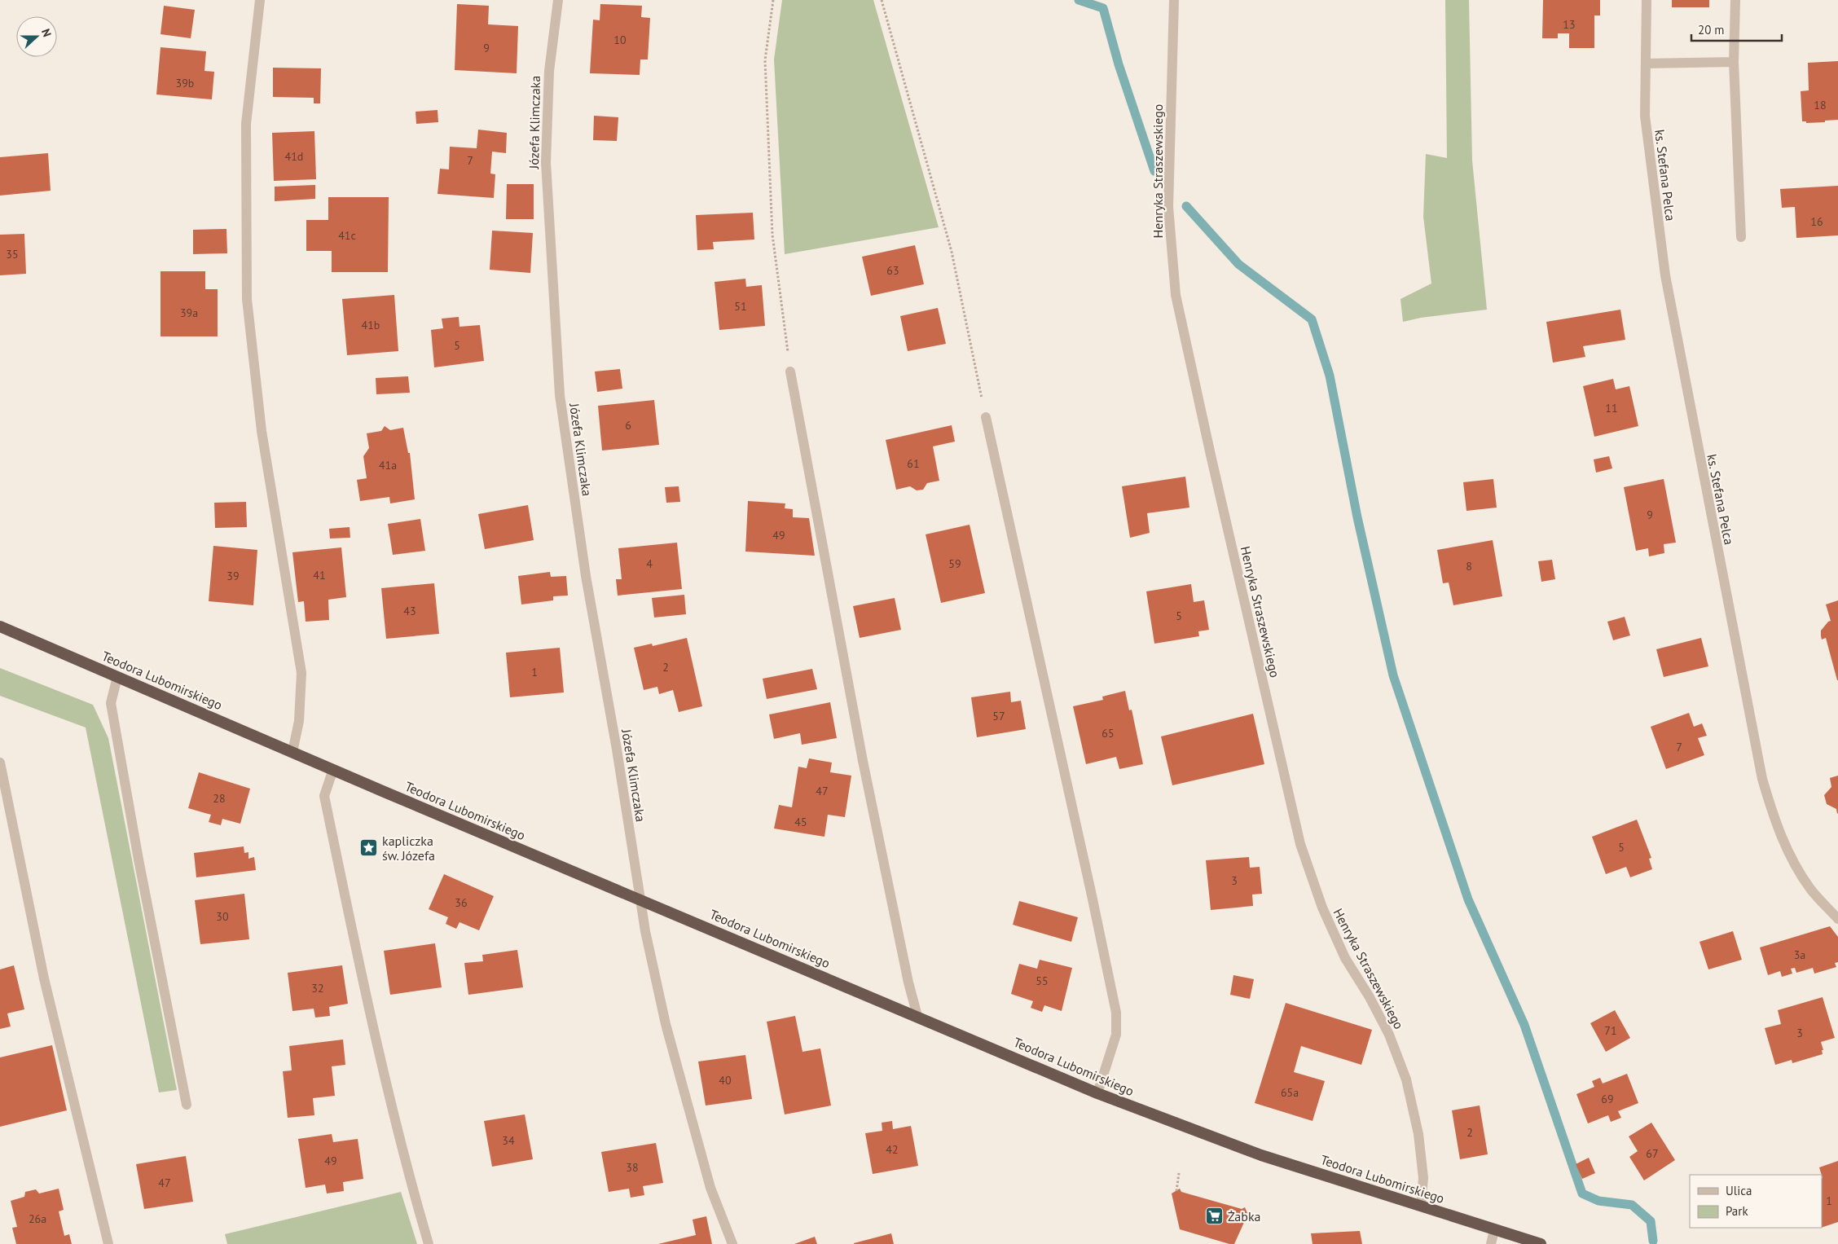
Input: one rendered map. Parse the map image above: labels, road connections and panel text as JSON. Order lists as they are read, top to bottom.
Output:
{
  "streets": {
    "highway": ["Teodora Lubomirskiego"],
    "street": ["Józefa Klimczaka", "Henryka Straszewskiego", "ks. Stefana Pelca"]
  },
  "crossings": [
    ["Józefa Klimczaka", "Teodora Lubomirskiego"],
    ["Henryka Straszewskiego", "Teodora Lubomirskiego"]
  ],
  "places": {
    "place": ["kapliczka św. Józefa"],
    "supermarket": ["Żabka"]
  },
  "house_numbers": [
    "13",
    "10",
    "9",
    "39b",
    "18",
    "41d",
    "7",
    "16",
    "41c",
    "35",
    "63",
    "51",
    "39a",
    "41b",
    "5",
    "11",
    "6",
    "61",
    "41a",
    "9",
    "49",
    "4",
    "59",
    "8",
    "41",
    "39",
    "43",
    "5",
    "2",
    "1",
    "57",
    "65",
    "7",
    "47",
    "28",
    "45",
    "5",
    "3",
    "36",
    "30",
    "3a",
    "55",
    "32",
    "71",
    "3",
    "40",
    "65a",
    "69",
    "2",
    "34",
    "42",
    "67",
    "49",
    "38",
    "47",
    "1",
    "26a"
  ],
  "legend": ["Ulica", "Park"],
  "scale_bar": "20 m",
  "north": "right"
}
